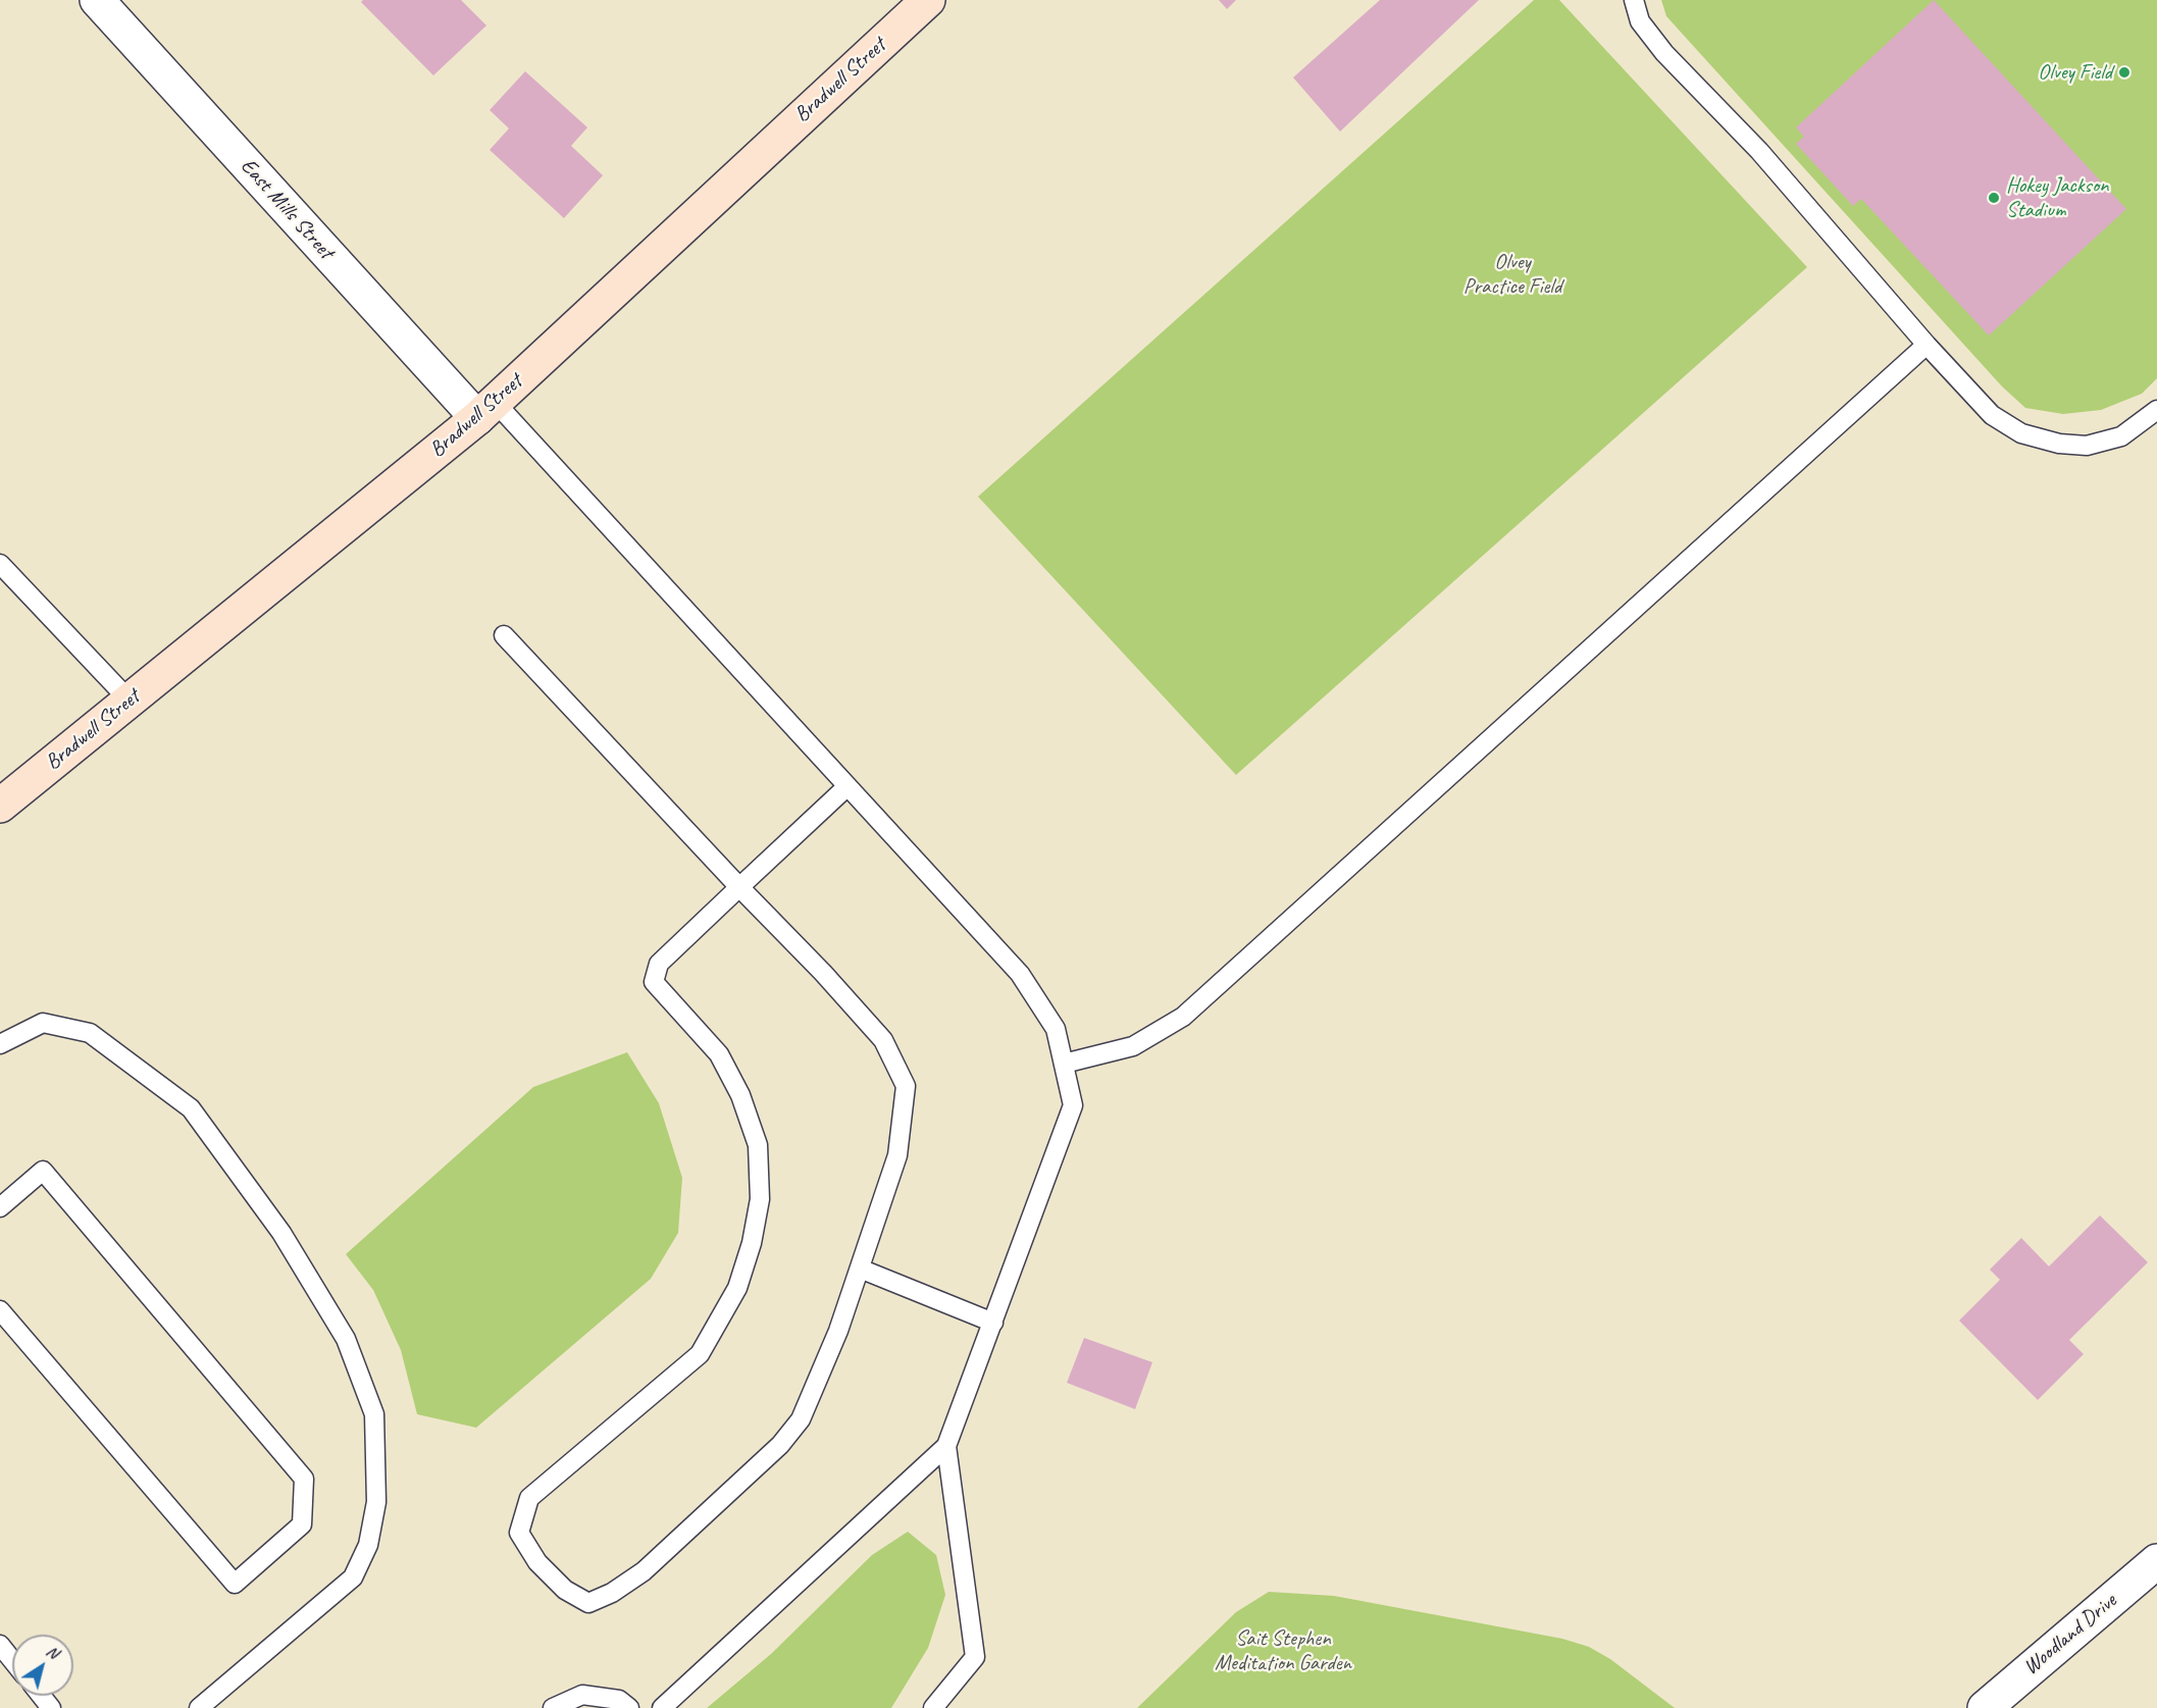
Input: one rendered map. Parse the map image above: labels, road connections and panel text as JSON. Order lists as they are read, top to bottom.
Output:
{
  "streets": {
    "street": ["Bradwell Street", "East Mills Street", "Woodland Drive"]
  },
  "crossings": [
    ["Bradwell Street", "East Mills Street"]
  ],
  "parks": ["Olvey Practice Field", "Sait Stephen Meditation Garden"],
  "places": ["Olvey Field", "Hokey Jackson Stadium"],
  "north": "top right"
}
